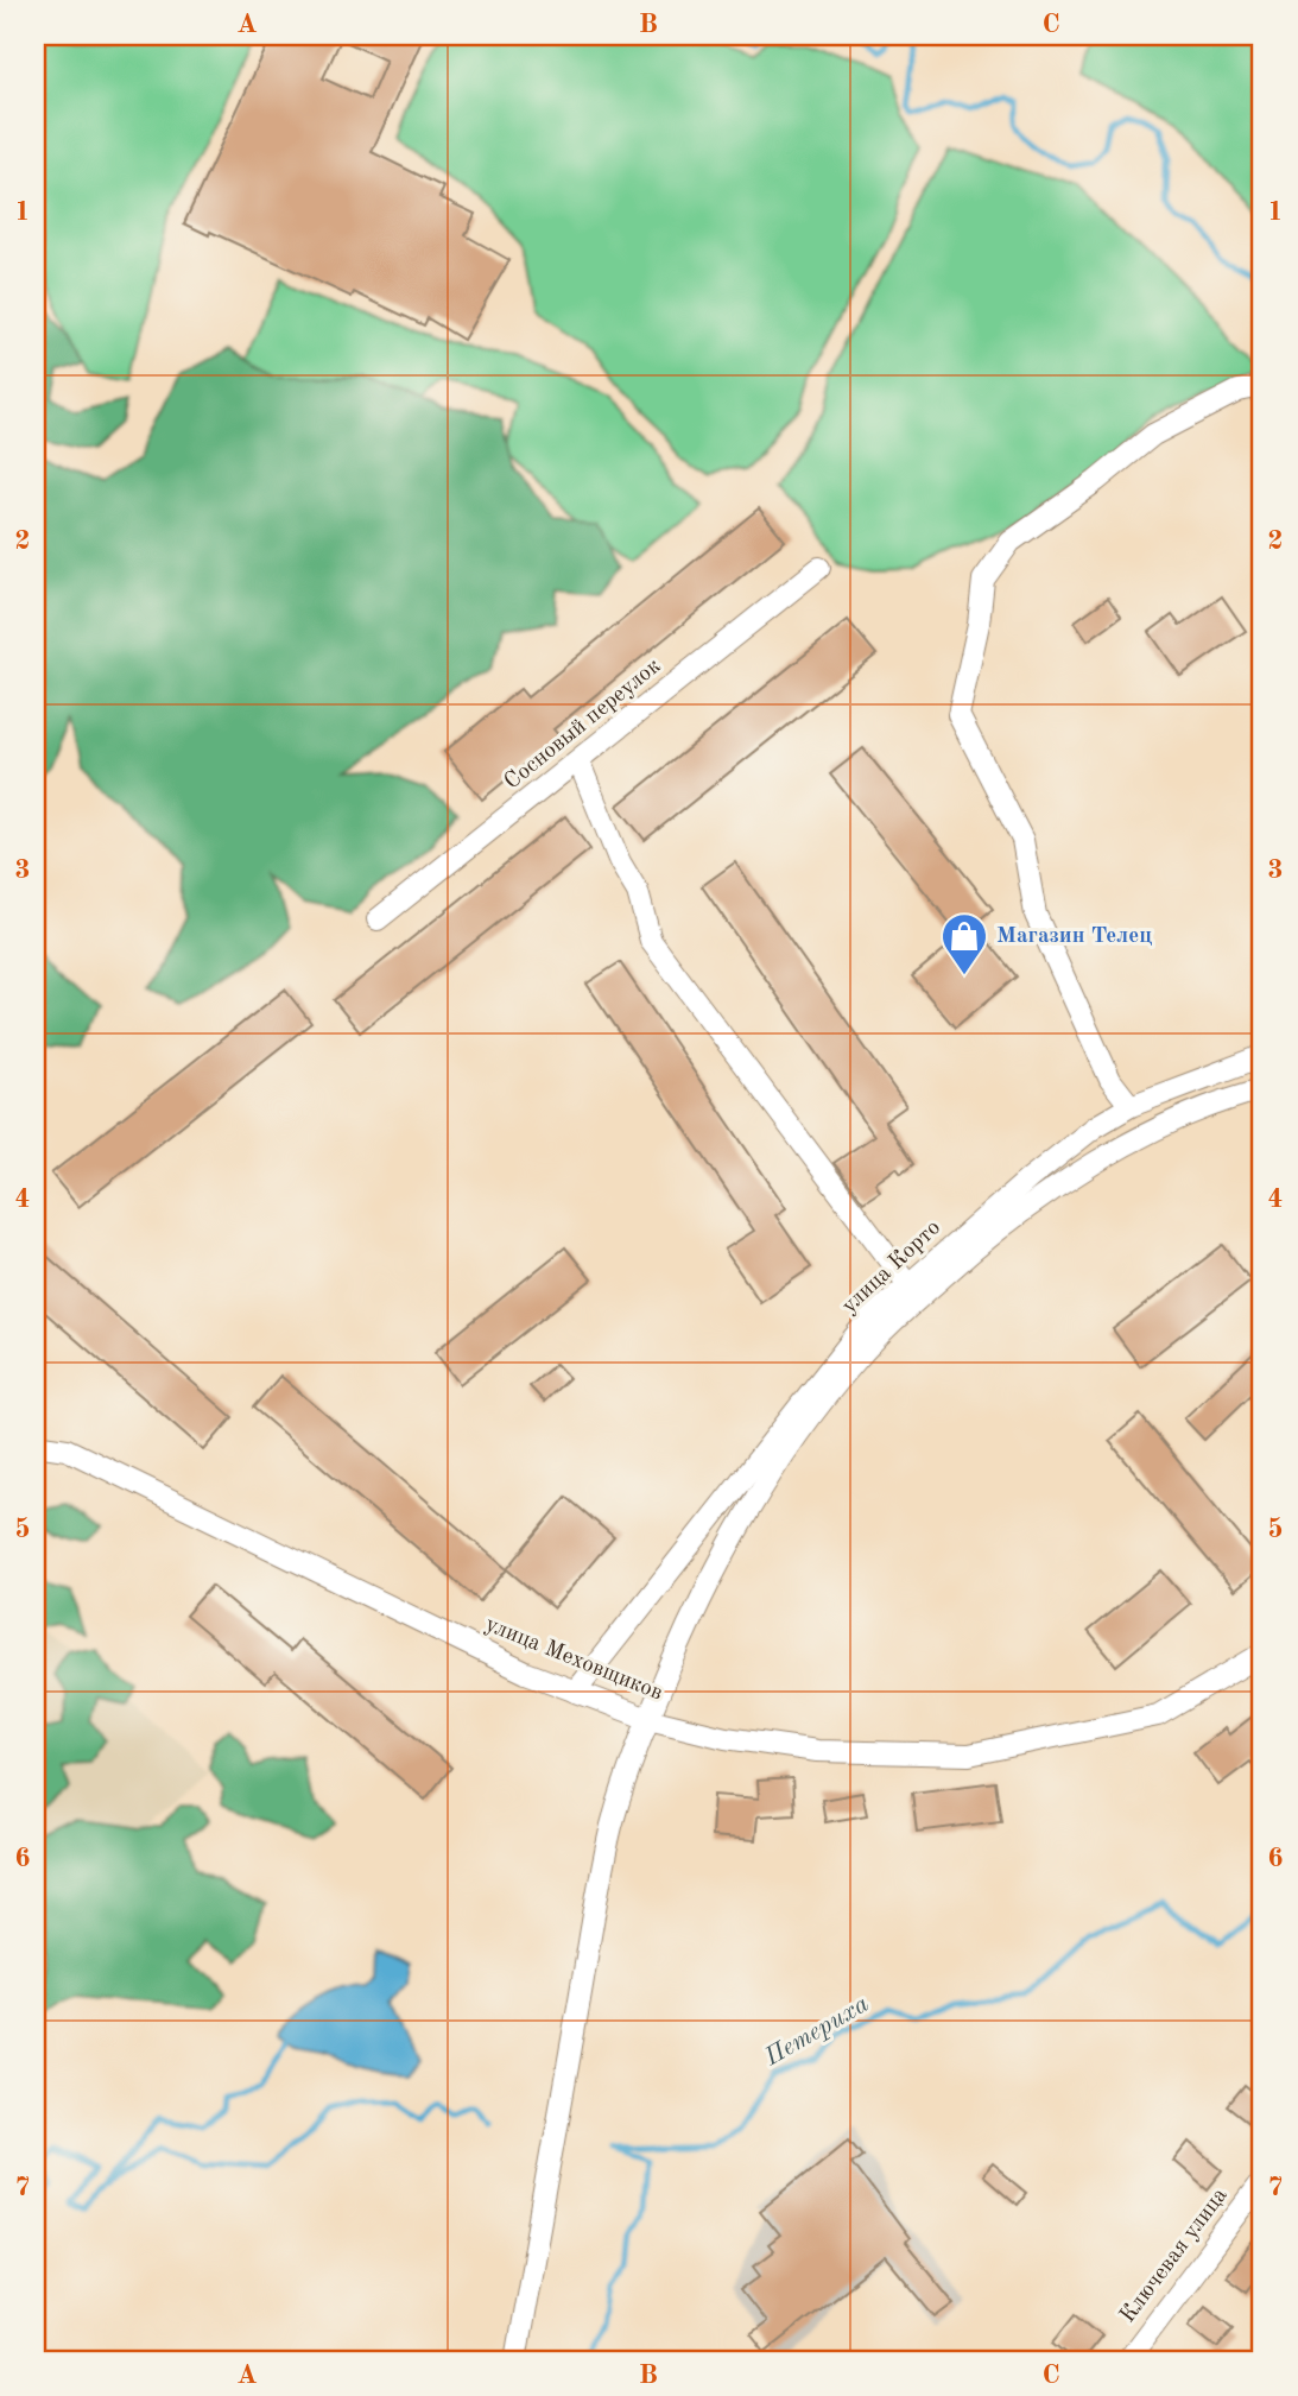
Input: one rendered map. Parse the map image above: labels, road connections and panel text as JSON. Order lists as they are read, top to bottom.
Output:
{
  "streets": {
    "street": [
      "Сосновый переулок",
      "улица Корто",
      "улица Меховщиков",
      "Ключевая улица"
    ]
  },
  "crossings": [
    ["улица Корто", "улица Меховщиков"]
  ],
  "water": ["Петериха"],
  "places": {
    "shop": ["Магазин Телец"]
  },
  "grid": {
    "columns": ["A", "B", "C"],
    "rows": [
      "1",
      "2",
      "3",
      "4",
      "5",
      "6",
      "7"
    ]
  }
}
